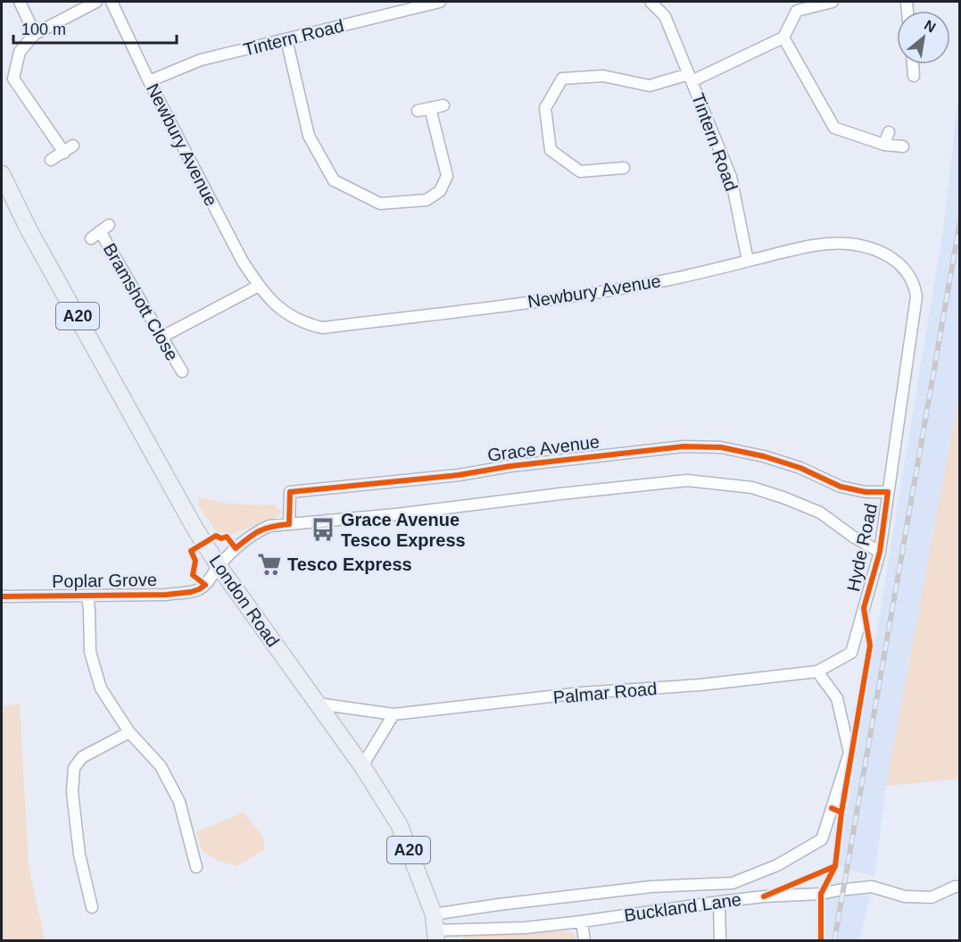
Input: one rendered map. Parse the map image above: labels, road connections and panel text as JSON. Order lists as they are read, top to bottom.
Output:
{
  "streets": {
    "main road": ["A20", "London Road"],
    "street": [
      "Tintern Road",
      "Newbury Avenue",
      "Bramshott Close",
      "Grace Avenue",
      "Hyde Road",
      "Poplar Grove",
      "Palmar Road",
      "Buckland Lane"
    ]
  },
  "crossings": [
    ["Tintern Road", "Newbury Avenue"],
    ["Newbury Avenue", "Hyde Road"],
    ["Grace Avenue", "Hyde Road"],
    ["Hyde Road", "Palmar Road"],
    ["Hyde Road", "Buckland Lane"],
    ["Poplar Grove", "London Road"],
    ["London Road", "Palmar Road"],
    ["London Road", "Buckland Lane"],
    ["Palmar Road", "Buckland Lane"]
  ],
  "places": {
    "bus stop": ["Grace Avenue Tesco Express"],
    "supermarket": ["Tesco Express"]
  },
  "scale_bar": "100 m",
  "north": "top right"
}
